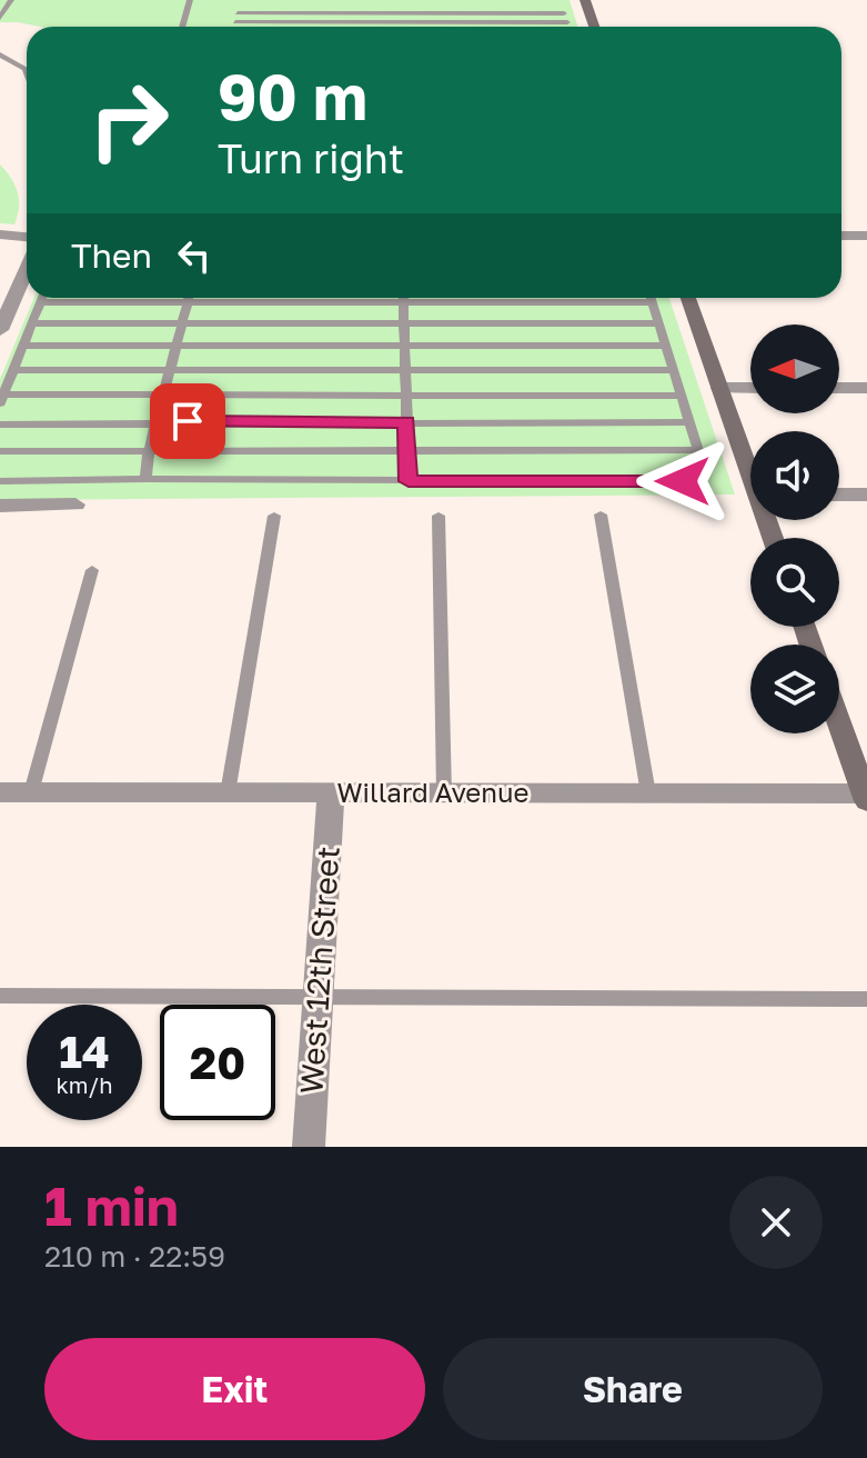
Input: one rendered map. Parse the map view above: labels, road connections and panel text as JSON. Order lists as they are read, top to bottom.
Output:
{
  "streets": {
    "street": ["Willard Avenue", "West 12th Street"]
  },
  "crossings": [
    ["Willard Avenue", "West 12th Street"]
  ],
  "north": "left",
  "page": {
    "turn": ["90 m", "Turn right"],
    "then": "Then",
    "speed": "14 km/h",
    "limit": "20",
    "heading": ["1 min", "210 m · 22:59"],
    "buttons": ["Exit", "Share"]
  }
}
